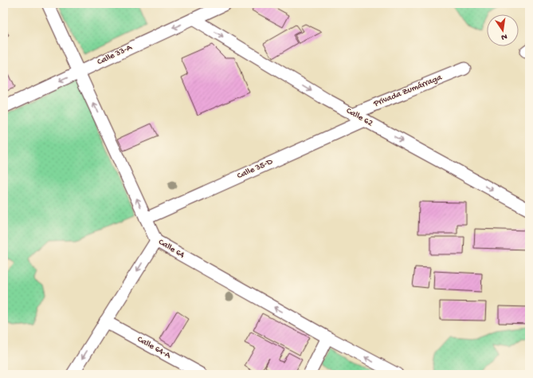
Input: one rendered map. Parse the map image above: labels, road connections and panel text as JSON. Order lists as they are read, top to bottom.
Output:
{
  "streets": {
    "street": [
      "Calle 33-A",
      "Privada Zumárraga",
      "Calle 62",
      "Calle 35-D",
      "Calle 64",
      "Calle 64-A"
    ]
  },
  "crossings": [
    ["Calle 33-A", "Calle 62"],
    ["Calle 33-A", "Calle 64"],
    ["Privada Zumárraga", "Calle 62"],
    ["Calle 62", "Calle 35-D"],
    ["Calle 35-D", "Calle 64"]
  ],
  "one_way": ["Calle 33-A", "Calle 62", "Calle 64"],
  "north": "bottom"
}
